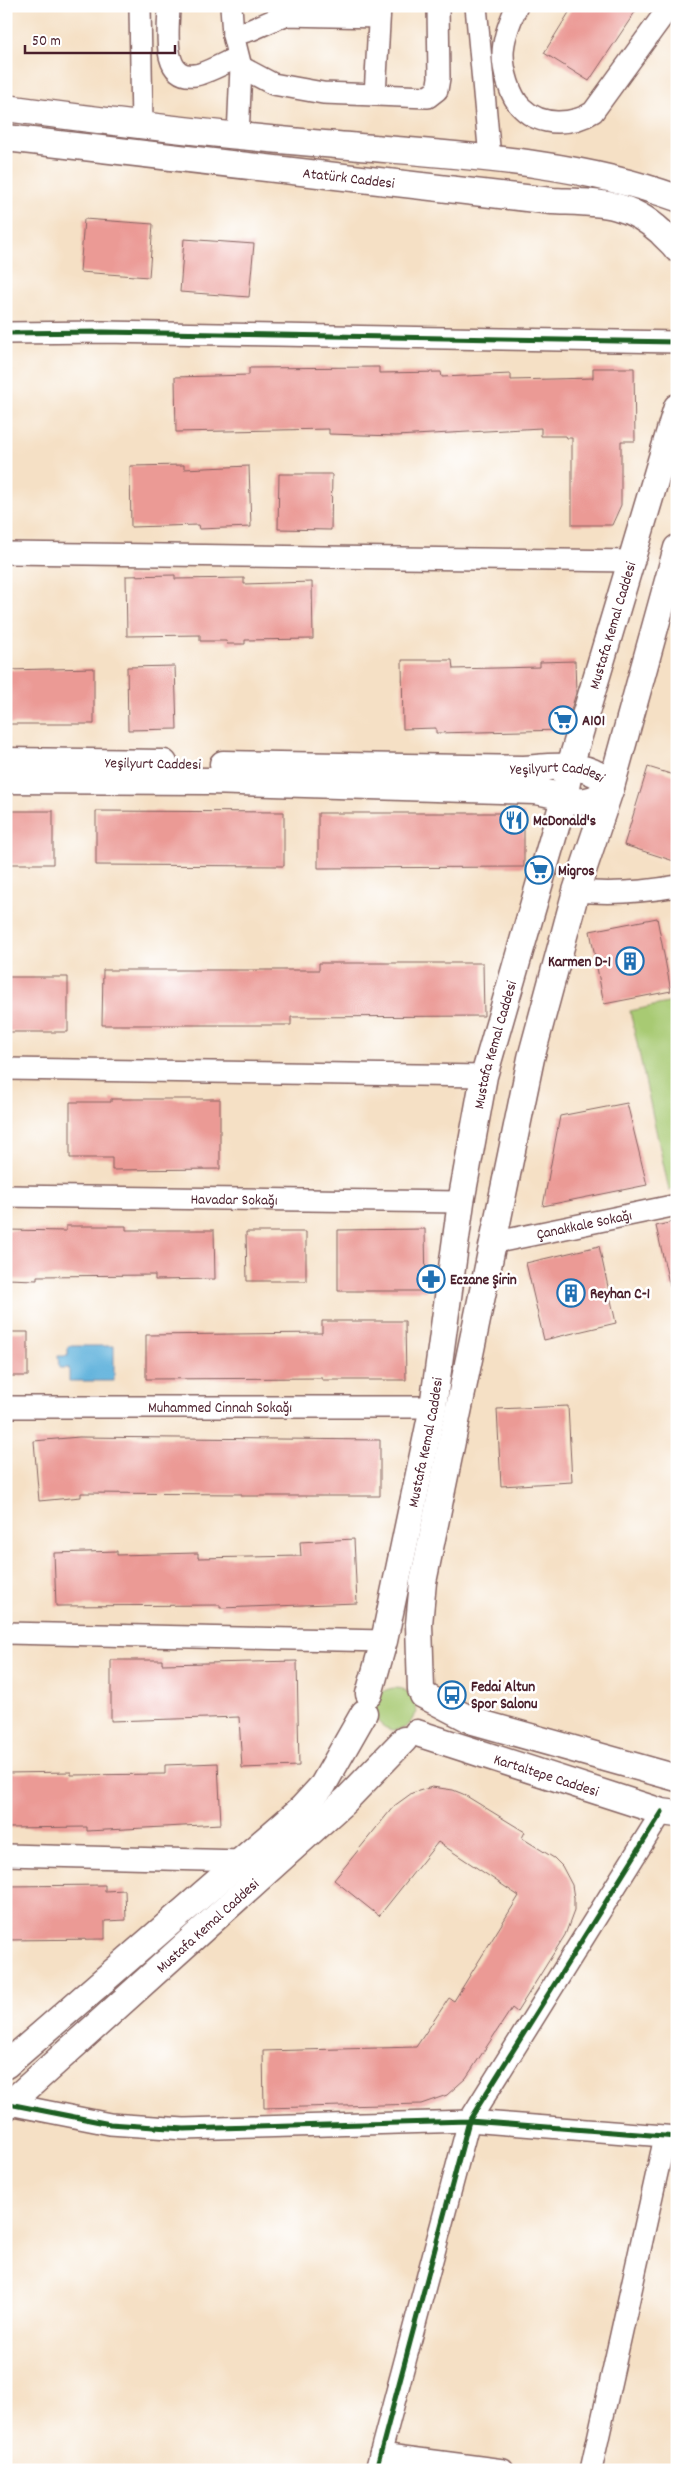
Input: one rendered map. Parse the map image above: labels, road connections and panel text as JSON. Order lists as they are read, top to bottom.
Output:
{
  "streets": {
    "main road": [
      "Atatürk Caddesi",
      "Mustafa Kemal Caddesi",
      "Yeşilyurt Caddesi",
      "Kartaltepe Caddesi"
    ],
    "street": ["Havadar Sokağı", "Çanakkale Sokağı", "Muhammed Cinnah Sokağı"]
  },
  "crossings": [
    ["Mustafa Kemal Caddesi", "Yeşilyurt Caddesi"],
    ["Mustafa Kemal Caddesi", "Havadar Sokağı"],
    ["Mustafa Kemal Caddesi", "Çanakkale Sokağı"],
    ["Mustafa Kemal Caddesi", "Muhammed Cinnah Sokağı"],
    ["Mustafa Kemal Caddesi", "Kartaltepe Caddesi"]
  ],
  "places": {
    "supermarket": ["A101", "Migros"],
    "restaurant": ["McDonald's"],
    "building": ["Karmen D-1", "Reyhan C-1"],
    "pharmacy": ["Eczane Şirin"],
    "bus stop": ["Fedai Altun Spor Salonu"]
  },
  "scale_bar": "50 m"
}
